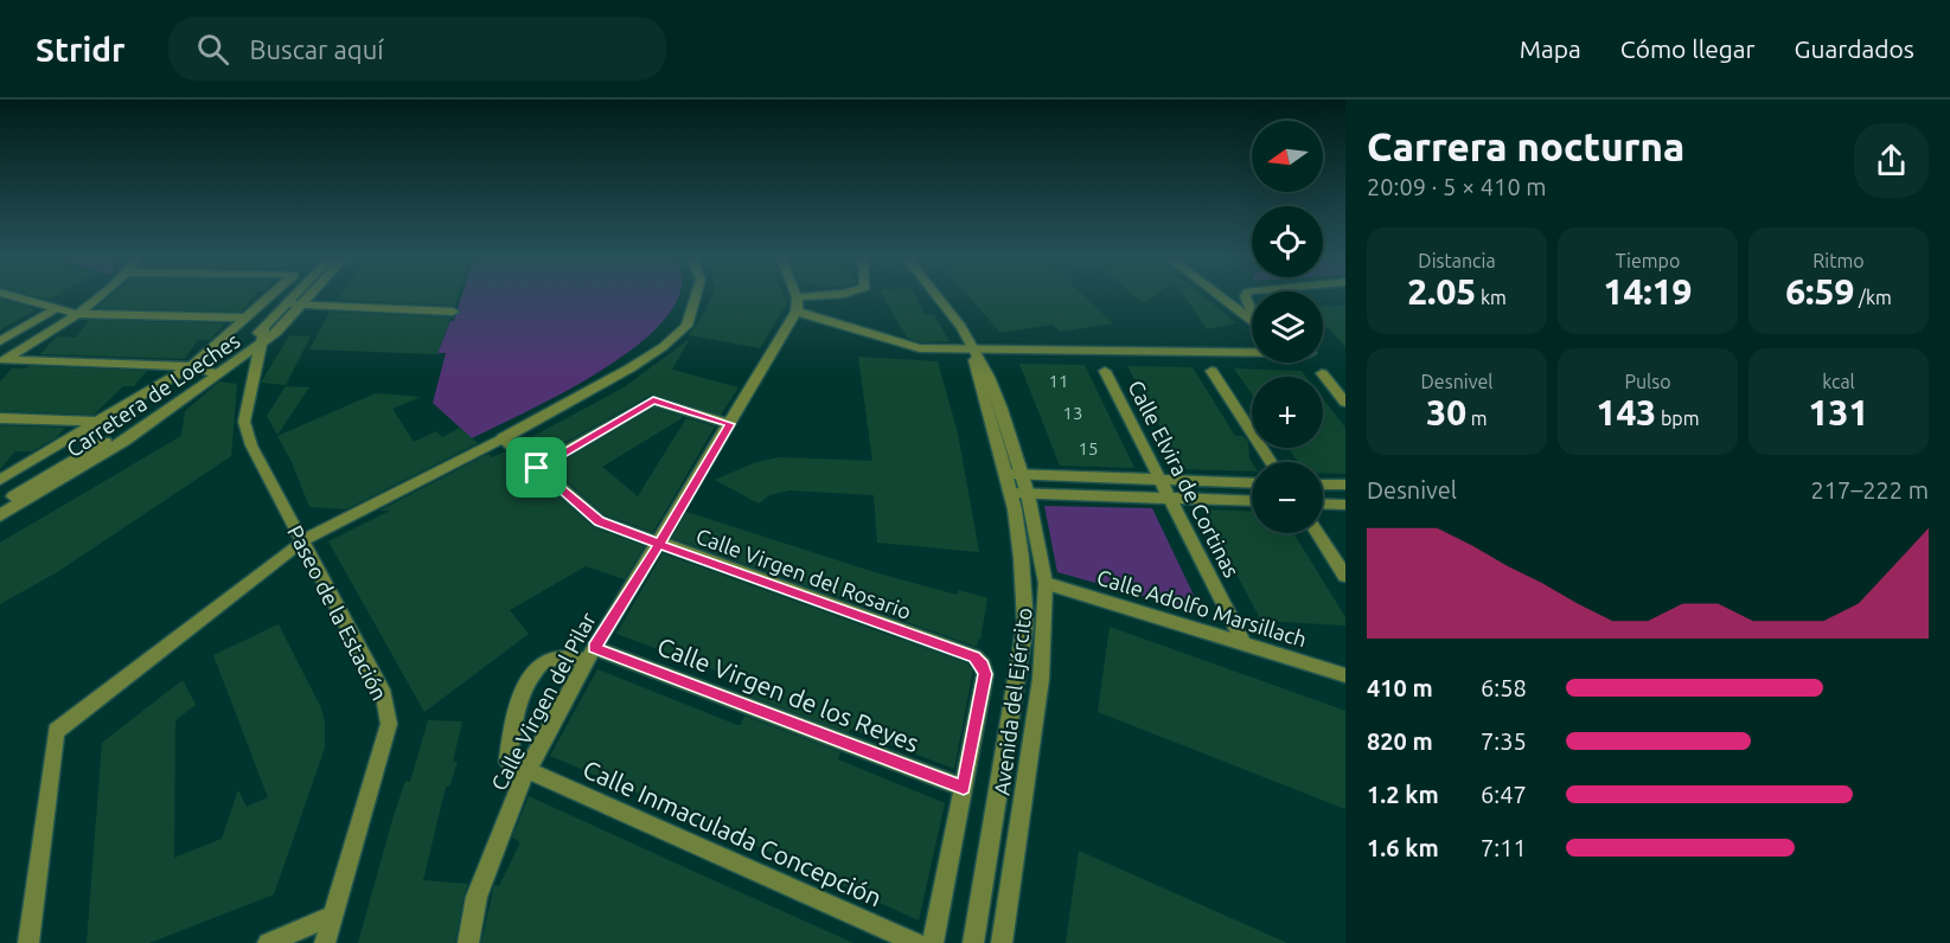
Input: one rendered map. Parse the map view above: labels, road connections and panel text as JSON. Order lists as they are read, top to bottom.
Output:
{
  "streets": {
    "street": [
      "Carretera de Loeches",
      "Calle Elvira de Cortinas",
      "Calle Virgen del Rosario",
      "Calle Adolfo Marsillach",
      "Paseo de la Estación",
      "Calle Virgen de los Reyes",
      "Calle Virgen del Pilar",
      "Avenida del Ejército",
      "Calle Inmaculada Concepción"
    ]
  },
  "crossings": [
    ["Carretera de Loeches", "Paseo de la Estación"],
    ["Calle Elvira de Cortinas", "Calle Adolfo Marsillach"],
    ["Calle Virgen del Rosario", "Calle Virgen de los Reyes"],
    ["Calle Virgen del Rosario", "Calle Virgen del Pilar"],
    ["Calle Adolfo Marsillach", "Avenida del Ejército"],
    ["Calle Virgen de los Reyes", "Calle Virgen del Pilar"],
    ["Calle Virgen de los Reyes", "Calle Inmaculada Concepción"],
    ["Calle Virgen del Pilar", "Calle Inmaculada Concepción"]
  ],
  "house_numbers": ["11", "13", "15"],
  "north": "left",
  "page": {
    "header": "Stridr",
    "search": "Buscar aquí",
    "nav": ["Mapa", "Cómo llegar", "Guardados"],
    "heading": ["Carrera nocturna", "20:09 · 5 × 410 m"],
    "map_buttons": ["+", "−"],
    "stats": [
      ["Distancia", "2.05 km"],
      ["Tiempo", "14:19"],
      ["Ritmo", "6:59 /km"],
      ["Desnivel", "30 m"],
      ["Pulso", "143 bpm"],
      ["kcal", "131"]
    ],
    "chart": ["Desnivel", "217–222 m"],
    "list": [
      {
        "name": "410 m",
        "note": "6:58"
      },
      {
        "name": "820 m",
        "note": "7:35"
      },
      {
        "name": "1.2 km",
        "note": "6:47"
      },
      {
        "name": "1.6 km",
        "note": "7:11"
      }
    ]
  }
}
